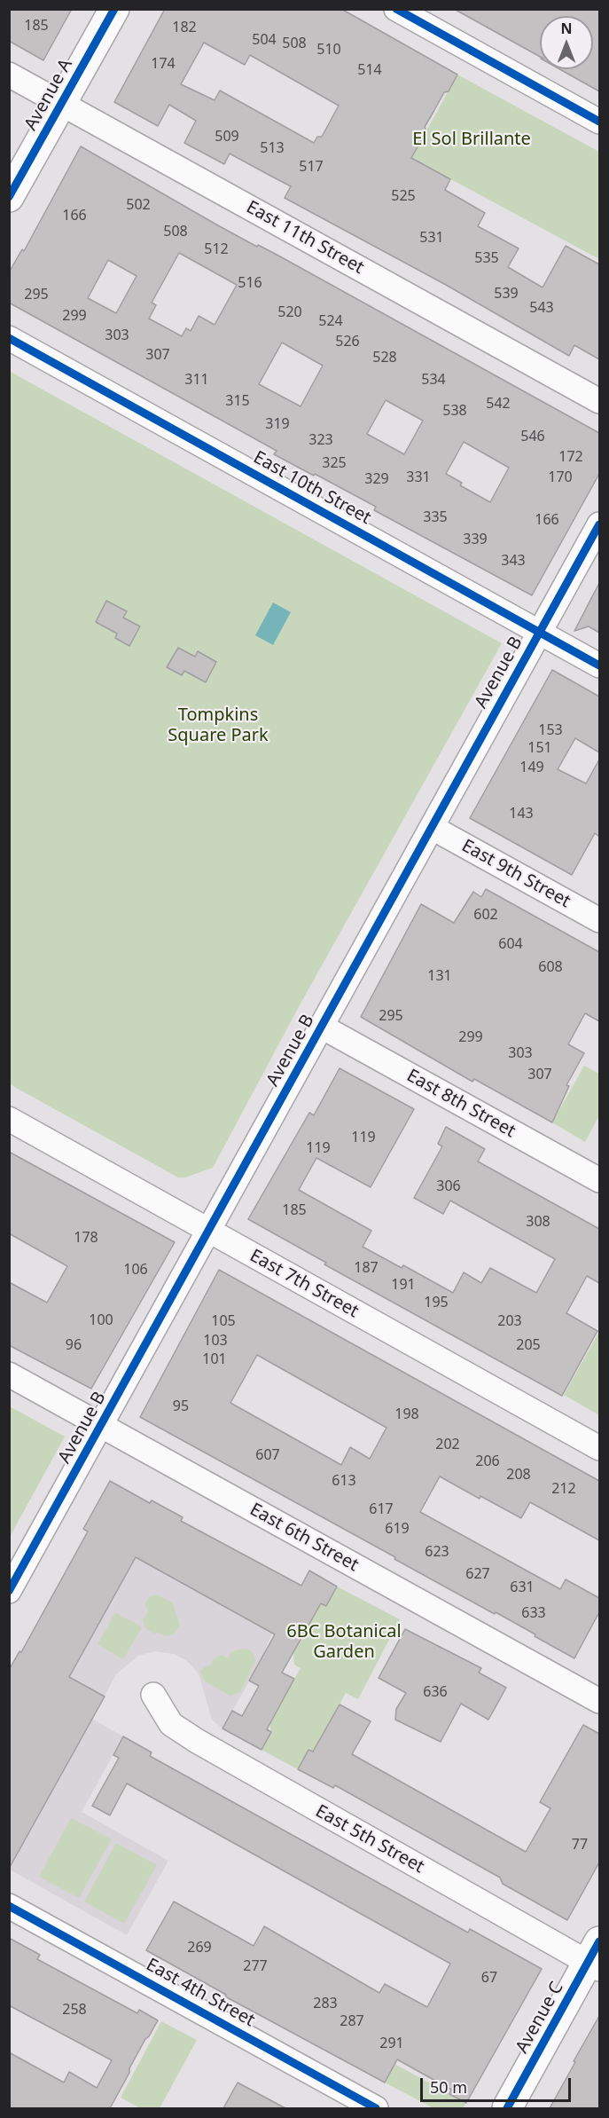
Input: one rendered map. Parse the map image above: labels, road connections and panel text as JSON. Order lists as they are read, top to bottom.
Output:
{
  "streets": {
    "main road": ["Avenue A", "Avenue C"],
    "street": [
      "East 11th Street",
      "East 10th Street",
      "Avenue B",
      "East 9th Street",
      "East 8th Street",
      "East 7th Street",
      "East 6th Street",
      "East 5th Street",
      "East 4th Street"
    ]
  },
  "crossings": [
    ["Avenue A", "East 11th Street"],
    ["East 10th Street", "Avenue B"],
    ["Avenue B", "East 9th Street"],
    ["Avenue B", "East 8th Street"],
    ["Avenue B", "East 7th Street"],
    ["Avenue B", "East 6th Street"],
    ["East 5th Street", "Avenue C"]
  ],
  "parks": ["El Sol Brillante", "Tompkins Square Park", "6BC Botanical Garden"],
  "house_numbers": [
    "185",
    "182",
    "504",
    "508",
    "510",
    "174",
    "514",
    "509",
    "513",
    "517",
    "525",
    "502",
    "166",
    "508",
    "531",
    "512",
    "535",
    "516",
    "539",
    "295",
    "543",
    "520",
    "299",
    "524",
    "303",
    "526",
    "307",
    "528",
    "311",
    "534",
    "315",
    "542",
    "538",
    "319",
    "546",
    "323",
    "172",
    "325",
    "331",
    "170",
    "329",
    "335",
    "166",
    "339",
    "343",
    "153",
    "151",
    "149",
    "143",
    "602",
    "604",
    "608",
    "131",
    "295",
    "299",
    "303",
    "307",
    "119",
    "119",
    "306",
    "185",
    "308",
    "178",
    "187",
    "106",
    "191",
    "195",
    "100",
    "105",
    "203",
    "103",
    "96",
    "205",
    "101",
    "95",
    "198",
    "202",
    "607",
    "206",
    "208",
    "613",
    "212",
    "617",
    "619",
    "623",
    "627",
    "631",
    "633",
    "636",
    "77",
    "269",
    "277",
    "67",
    "283",
    "258",
    "287",
    "291"
  ],
  "scale_bar": "50 m",
  "north": "top"
}
